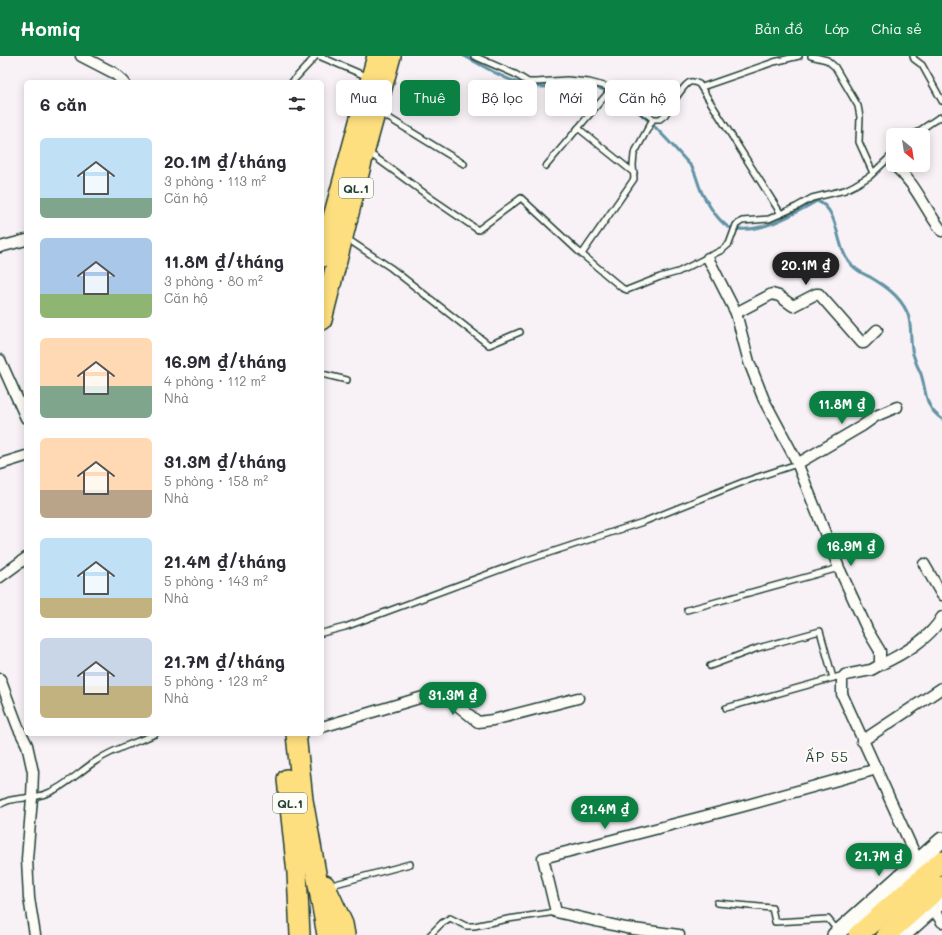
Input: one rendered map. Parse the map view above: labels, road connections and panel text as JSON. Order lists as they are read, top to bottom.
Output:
{
  "streets": {
    "highway": ["QL.1"]
  },
  "districts": ["ẤP 55"],
  "north": "bottom right",
  "page": {
    "header": "Homiq",
    "nav": ["Bản đồ", "Lớp", "Chia sẻ"],
    "chip": [
      "Mua",
      "Thuê",
      "Bộ lọc",
      "Mới",
      "Căn hộ"
    ],
    "heading": "6 căn",
    "list": [
      {
        "name": "20.1M ₫/tháng",
        "note": "3 phòng · 113 m² · Căn hộ"
      },
      {
        "name": "11.8M ₫/tháng",
        "note": "3 phòng · 80 m² · Căn hộ"
      },
      {
        "name": "16.9M ₫/tháng",
        "note": "4 phòng · 112 m² · Nhà"
      },
      {
        "name": "31.3M ₫/tháng",
        "note": "5 phòng · 158 m² · Nhà"
      },
      {
        "name": "21.4M ₫/tháng",
        "note": "5 phòng · 143 m² · Nhà"
      },
      {
        "name": "21.7M ₫/tháng",
        "note": "5 phòng · 123 m² · Nhà"
      }
    ],
    "price": [
      "20.1M ₫",
      "11.8M ₫",
      "16.9M ₫",
      "31.3M ₫",
      "21.4M ₫",
      "21.7M ₫"
    ]
  }
}
